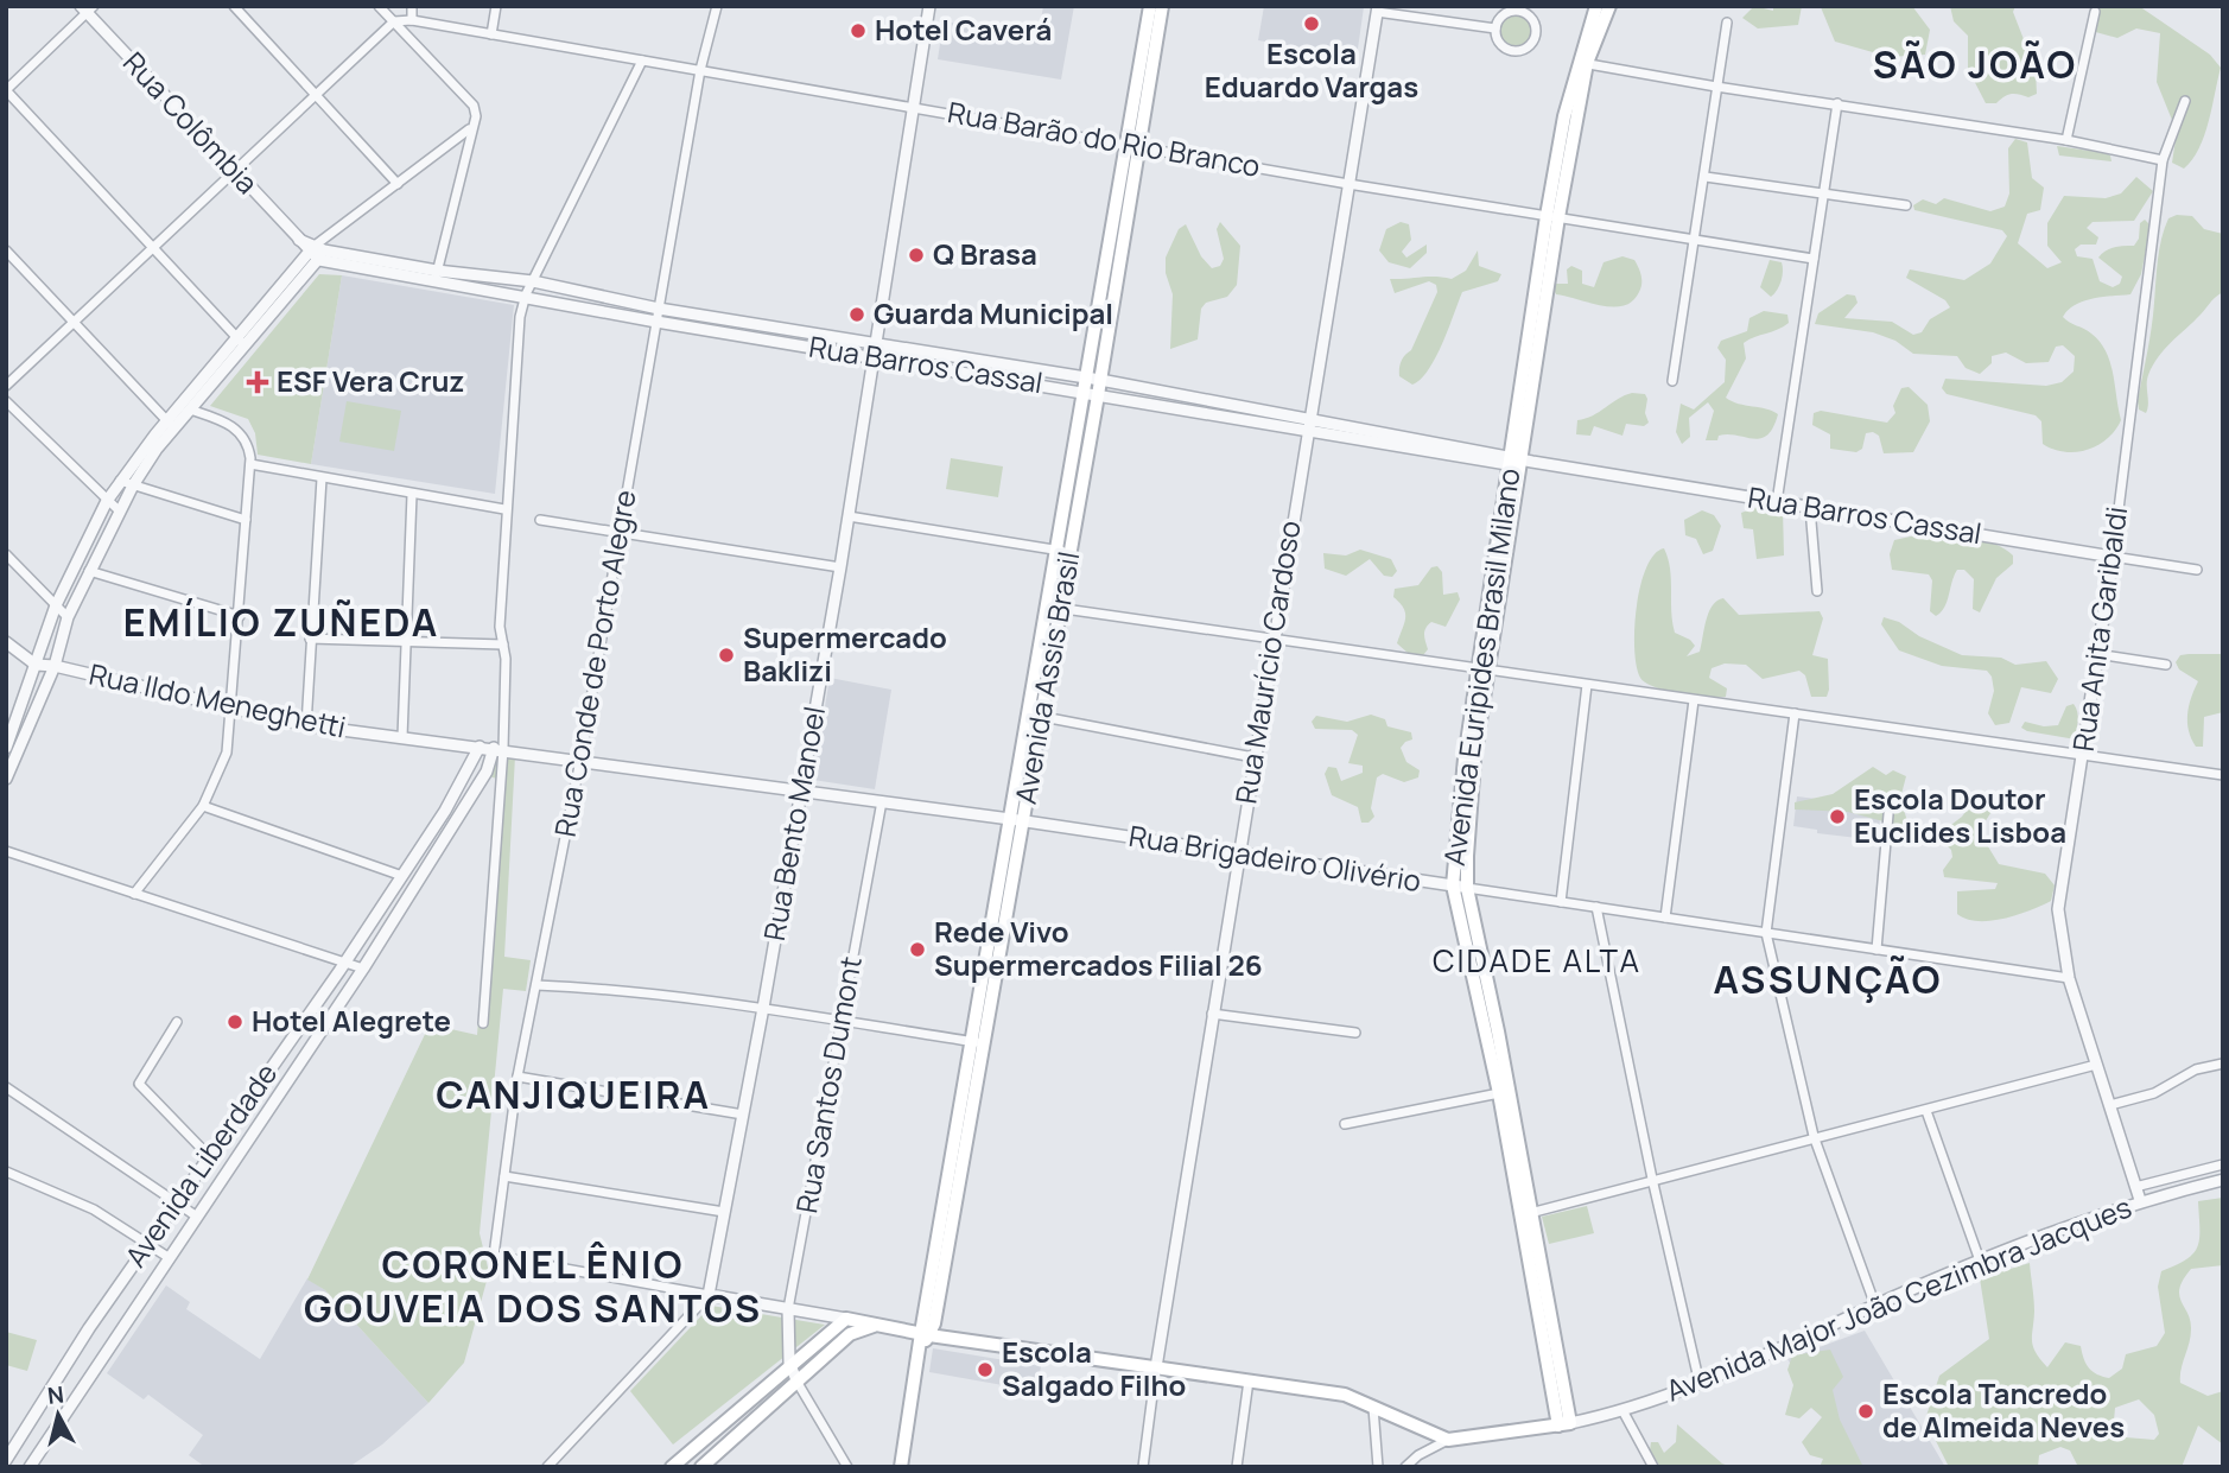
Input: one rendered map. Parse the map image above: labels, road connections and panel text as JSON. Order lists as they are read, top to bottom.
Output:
{
  "streets": {
    "main road": ["Avenida Euripides Brasil Milano", "Avenida Assis Brasil"],
    "street": [
      "Rua Colômbia",
      "Rua Barão do Rio Branco",
      "Rua Barros Cassal",
      "Rua Anita Garibaldi",
      "Rua Maurício Cardoso",
      "Rua Conde de Porto Alegre",
      "Rua Ildo Meneghetti",
      "Rua Bento Manoel",
      "Rua Brigadeiro Olivério",
      "Rua Santos Dumont",
      "Avenida Liberdade",
      "Avenida Major João Cezimbra Jacques"
    ]
  },
  "crossings": [
    ["Rua Colômbia", "Rua Barros Cassal"],
    ["Rua Barão do Rio Branco", "Rua Maurício Cardoso"],
    ["Rua Barão do Rio Branco", "Rua Conde de Porto Alegre"],
    ["Rua Barão do Rio Branco", "Avenida Euripides Brasil Milano"],
    ["Rua Barão do Rio Branco", "Avenida Assis Brasil"],
    ["Rua Barão do Rio Branco", "Rua Bento Manoel"],
    ["Rua Barros Cassal", "Rua Anita Garibaldi"],
    ["Rua Barros Cassal", "Rua Maurício Cardoso"],
    ["Rua Barros Cassal", "Rua Conde de Porto Alegre"],
    ["Rua Barros Cassal", "Avenida Euripides Brasil Milano"],
    ["Rua Barros Cassal", "Avenida Assis Brasil"],
    ["Rua Barros Cassal", "Rua Bento Manoel"],
    ["Rua Anita Garibaldi", "Rua Brigadeiro Olivério"],
    ["Rua Anita Garibaldi", "Avenida Major João Cezimbra Jacques"],
    ["Rua Maurício Cardoso", "Rua Brigadeiro Olivério"],
    ["Rua Conde de Porto Alegre", "Rua Bento Manoel"],
    ["Rua Conde de Porto Alegre", "Rua Brigadeiro Olivério"],
    ["Avenida Euripides Brasil Milano", "Rua Brigadeiro Olivério"],
    ["Avenida Euripides Brasil Milano", "Avenida Major João Cezimbra Jacques"],
    ["Avenida Assis Brasil", "Rua Brigadeiro Olivério"],
    ["Rua Ildo Meneghetti", "Rua Brigadeiro Olivério"],
    ["Rua Ildo Meneghetti", "Avenida Liberdade"],
    ["Rua Bento Manoel", "Rua Brigadeiro Olivério"],
    ["Rua Brigadeiro Olivério", "Rua Santos Dumont"],
    ["Rua Brigadeiro Olivério", "Avenida Liberdade"]
  ],
  "districts": [
    "SÃO JOÃO",
    "EMÍLIO ZUÑEDA",
    "CIDADE ALTA",
    "ASSUNÇÃO",
    "CANJIQUEIRA",
    "CORONEL ÊNIO GOUVEIA DOS SANTOS"
  ],
  "places": {
    "other": [
      "Escola Eduardo Vargas",
      "Hotel Caverá",
      "Q Brasa",
      "Guarda Municipal",
      "Supermercado Baklizi",
      "Escola Doutor Euclides Lisboa",
      "Rede Vivo Supermercados Filial 26",
      "Hotel Alegrete",
      "Escola Salgado Filho",
      "Escola Tancredo de Almeida Neves"
    ],
    "health": ["ESF Vera Cruz"]
  },
  "north": "top"
}
